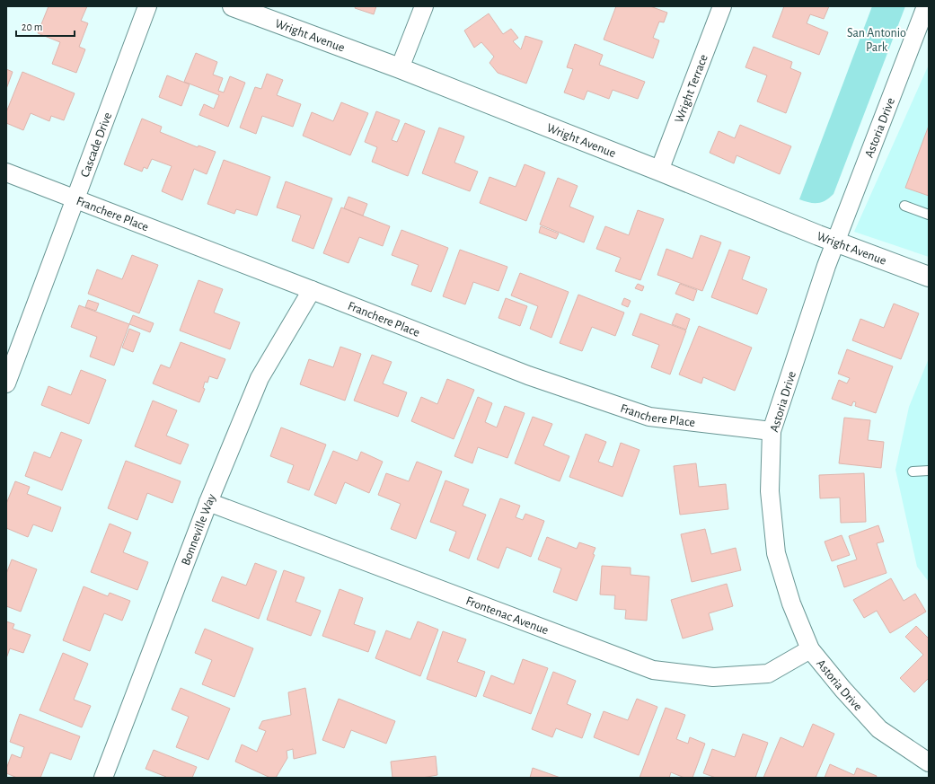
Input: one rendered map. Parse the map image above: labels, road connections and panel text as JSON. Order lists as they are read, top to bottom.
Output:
{
  "streets": {
    "street": [
      "Wright Avenue",
      "Wright Terrace",
      "Astoria Drive",
      "Cascade Drive",
      "Franchere Place",
      "Bonneville Way",
      "Frontenac Avenue"
    ]
  },
  "crossings": [
    ["Wright Avenue", "Wright Terrace"],
    ["Wright Avenue", "Astoria Drive"],
    ["Astoria Drive", "Franchere Place"],
    ["Astoria Drive", "Frontenac Avenue"],
    ["Cascade Drive", "Franchere Place"],
    ["Franchere Place", "Bonneville Way"],
    ["Bonneville Way", "Frontenac Avenue"]
  ],
  "parks": ["San Antonio Park"],
  "scale_bar": "20 m"
}
